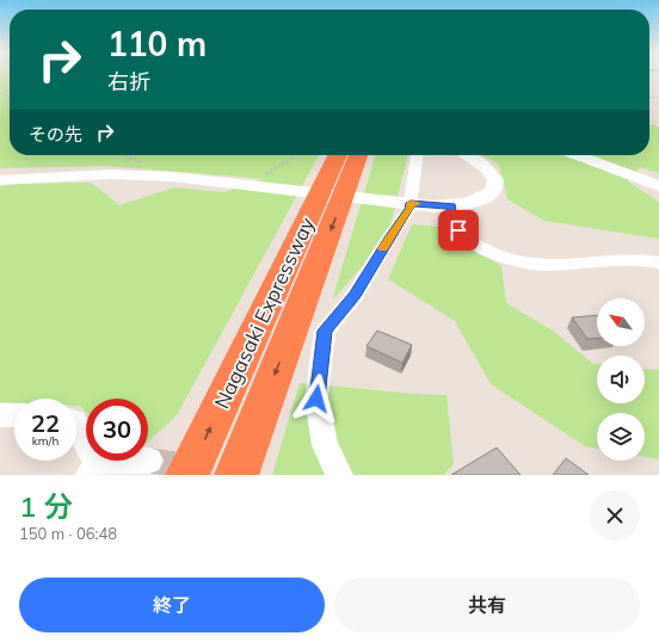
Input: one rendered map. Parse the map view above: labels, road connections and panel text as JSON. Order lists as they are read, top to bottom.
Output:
{
  "streets": {
    "highway": ["Nagasaki Expressway"]
  },
  "north": "top left",
  "page": {
    "turn": ["110 m", "右折"],
    "then": "その先",
    "speed": "22 km/h",
    "limit": "30",
    "heading": ["1 分", "150 m · 06:48"],
    "buttons": ["終了", "共有"]
  }
}
